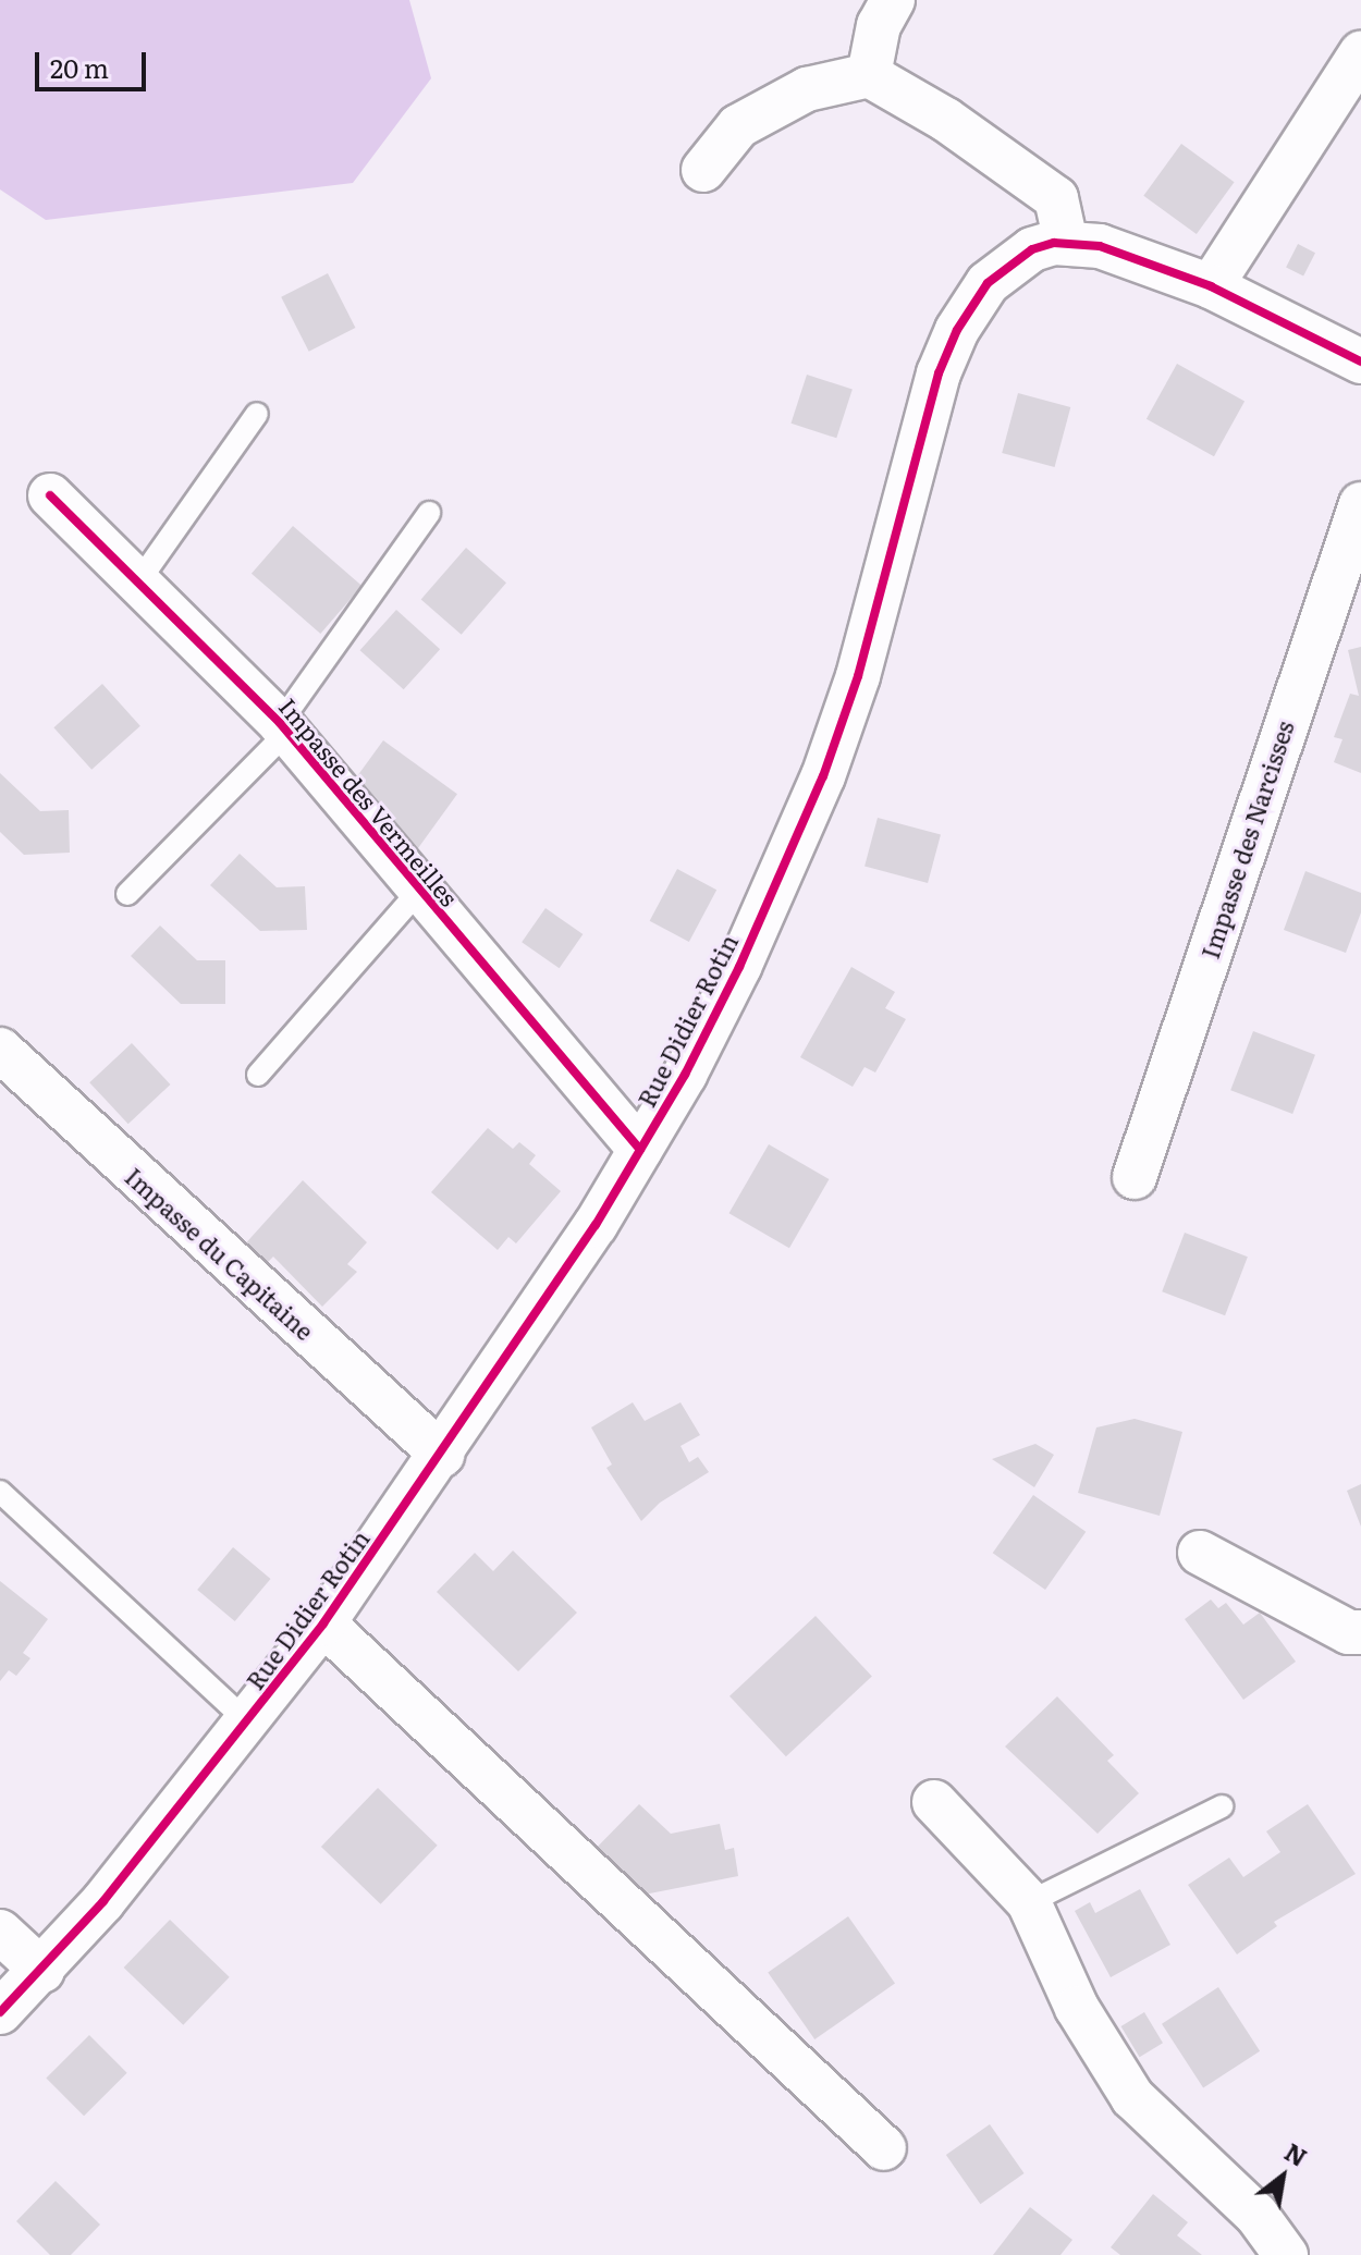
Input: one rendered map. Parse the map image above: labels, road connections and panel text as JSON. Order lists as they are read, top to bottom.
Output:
{
  "streets": {
    "street": [
      "Impasse des Vermeilles",
      "Impasse des Narcisses",
      "Rue Didier Rotin",
      "Impasse du Capitaine"
    ]
  },
  "crossings": [
    ["Impasse des Vermeilles", "Rue Didier Rotin"],
    ["Rue Didier Rotin", "Impasse du Capitaine"]
  ],
  "scale_bar": "20 m",
  "north": "top right"
}
